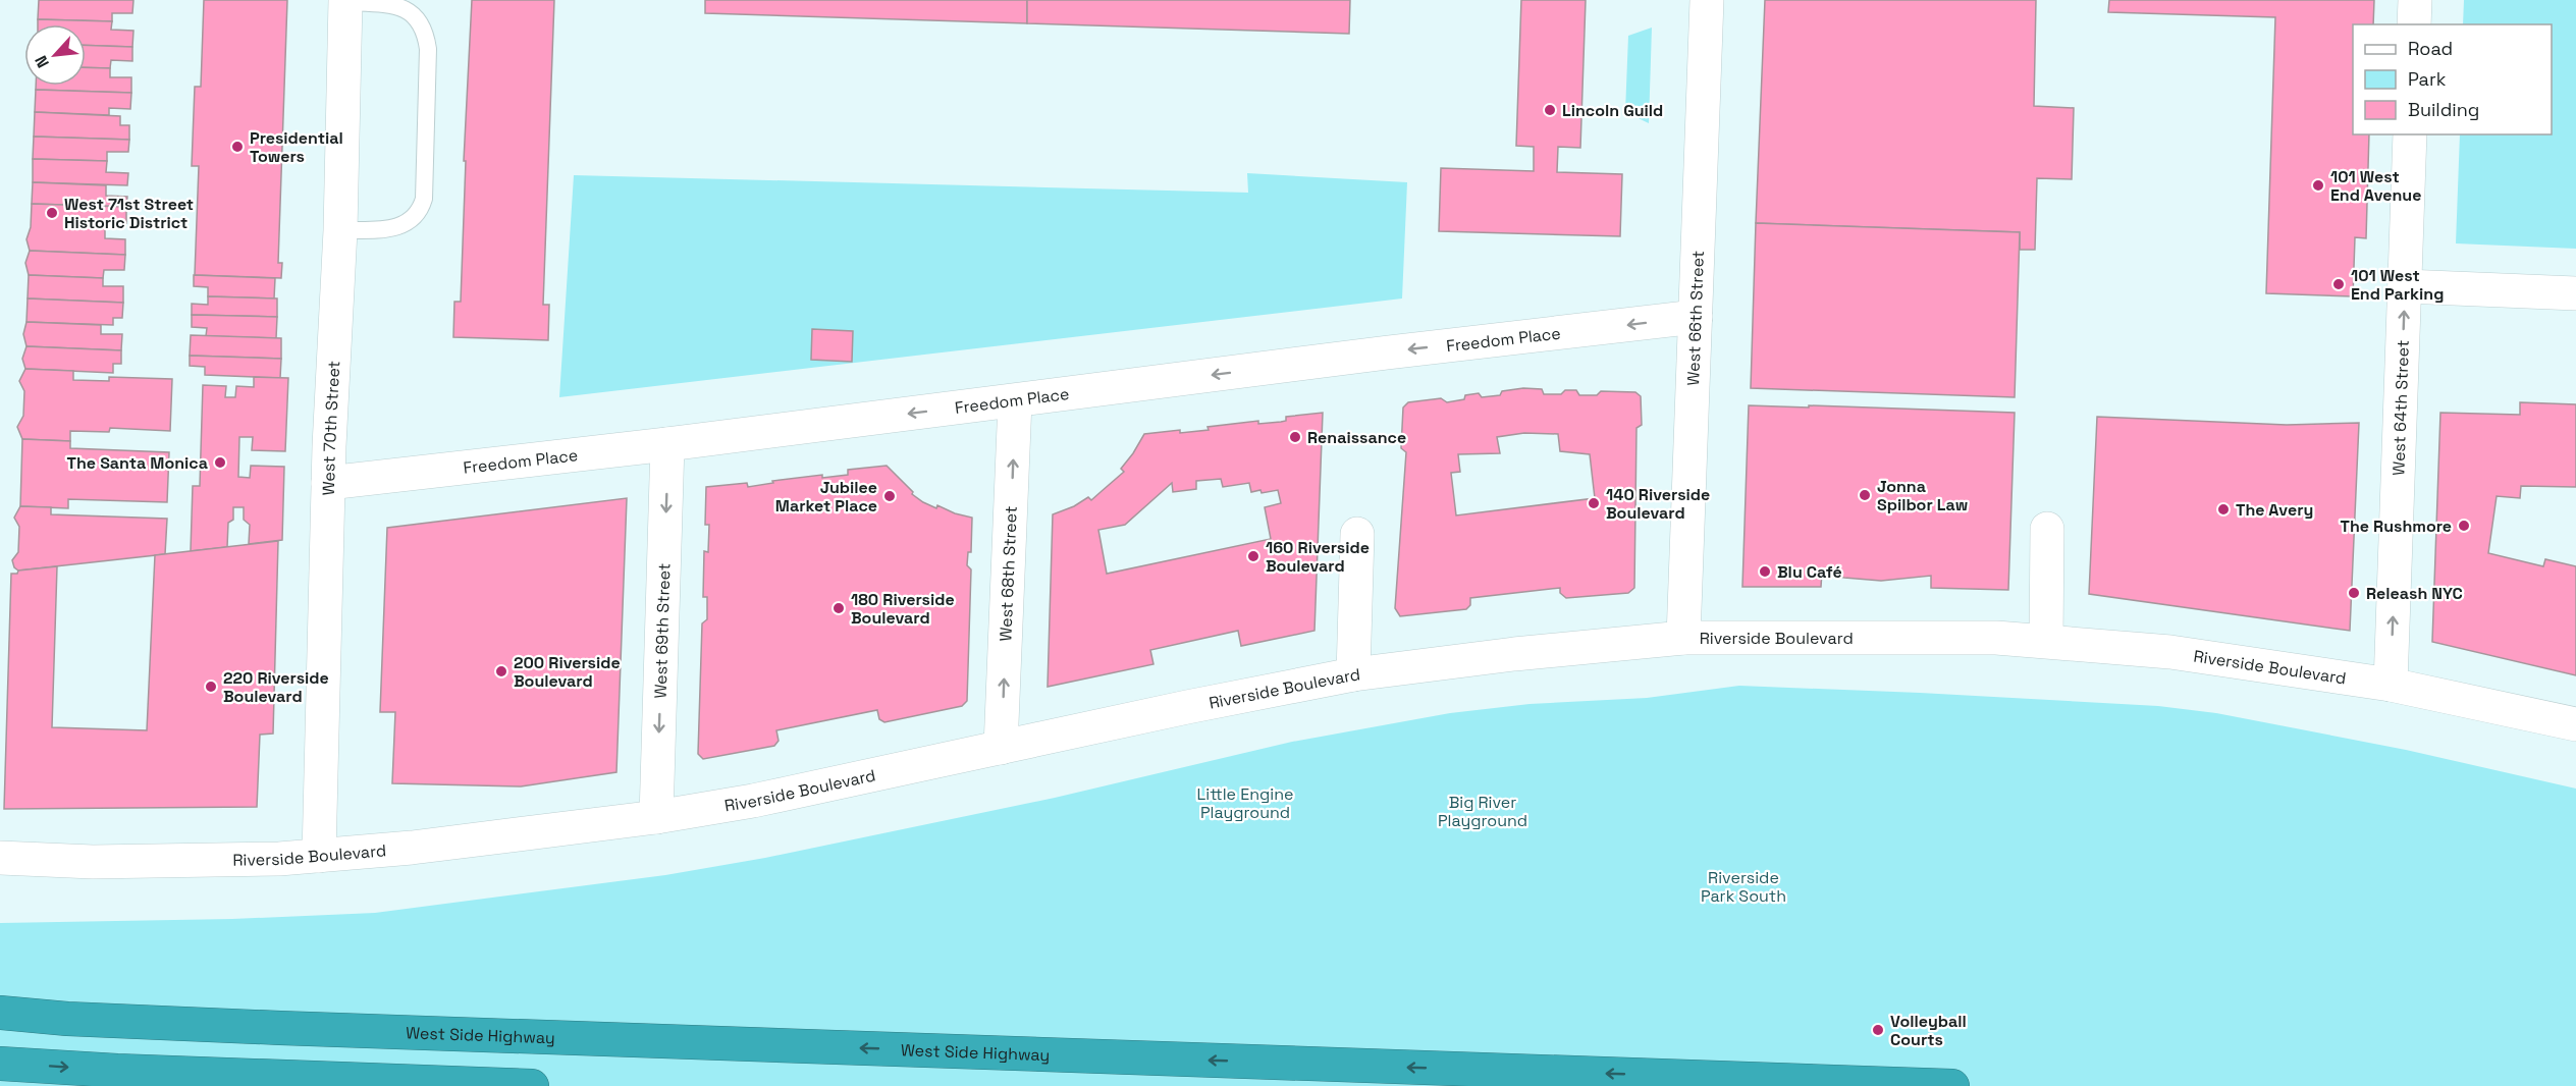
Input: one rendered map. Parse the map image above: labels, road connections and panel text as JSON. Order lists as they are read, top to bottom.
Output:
{
  "streets": {
    "highway": ["West Side Highway"],
    "street": [
      "West 66th Street",
      "Freedom Place",
      "West 64th Street",
      "West 70th Street",
      "West 68th Street",
      "West 69th Street",
      "Riverside Boulevard"
    ]
  },
  "crossings": [
    ["West 66th Street", "Freedom Place"],
    ["West 66th Street", "Riverside Boulevard"],
    ["Freedom Place", "West 70th Street"],
    ["Freedom Place", "West 68th Street"],
    ["Freedom Place", "West 69th Street"],
    ["West 64th Street", "Riverside Boulevard"],
    ["West 70th Street", "Riverside Boulevard"],
    ["West 68th Street", "Riverside Boulevard"],
    ["West 69th Street", "Riverside Boulevard"]
  ],
  "one_way": [
    "Freedom Place",
    "West 64th Street",
    "West 68th Street",
    "West 69th Street",
    "West Side Highway"
  ],
  "parks": ["Little Engine Playground", "Big River Playground", "Riverside Park South"],
  "places": [
    "Lincoln Guild",
    "Presidential Towers",
    "101 West End Avenue",
    "West 71st Street Historic District",
    "101 West End Parking",
    "Renaissance",
    "The Santa Monica",
    "Jonna Spilbor Law",
    "Jubilee Market Place",
    "140 Riverside Boulevard",
    "The Avery",
    "The Rushmore",
    "160 Riverside Boulevard",
    "Blu Café",
    "Releash NYC",
    "180 Riverside Boulevard",
    "200 Riverside Boulevard",
    "220 Riverside Boulevard",
    "Volleyball Courts"
  ],
  "legend": ["Road", "Park", "Building"],
  "north": "bottom left"
}
